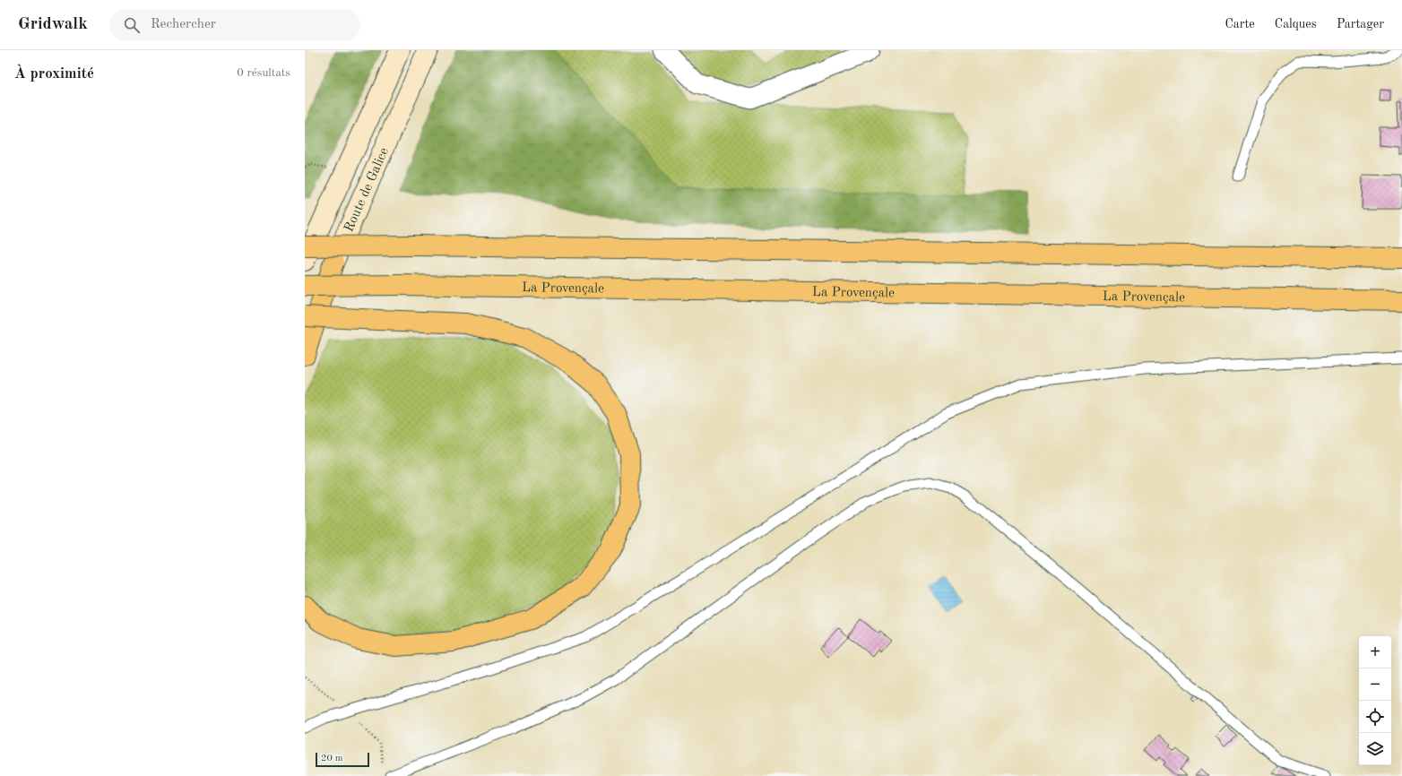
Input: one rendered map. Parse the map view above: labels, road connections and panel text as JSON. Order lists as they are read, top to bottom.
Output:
{
  "streets": {
    "highway": ["La Provençale"],
    "main road": ["Route de Galice"]
  },
  "scale_bar": "20 m",
  "page": {
    "header": "Gridwalk",
    "search": "Rechercher",
    "nav": ["Carte", "Calques", "Partager"],
    "heading": ["À proximité", "0 résultats"],
    "map_buttons": ["+", "−"],
    "scale": "20 m"
  }
}
